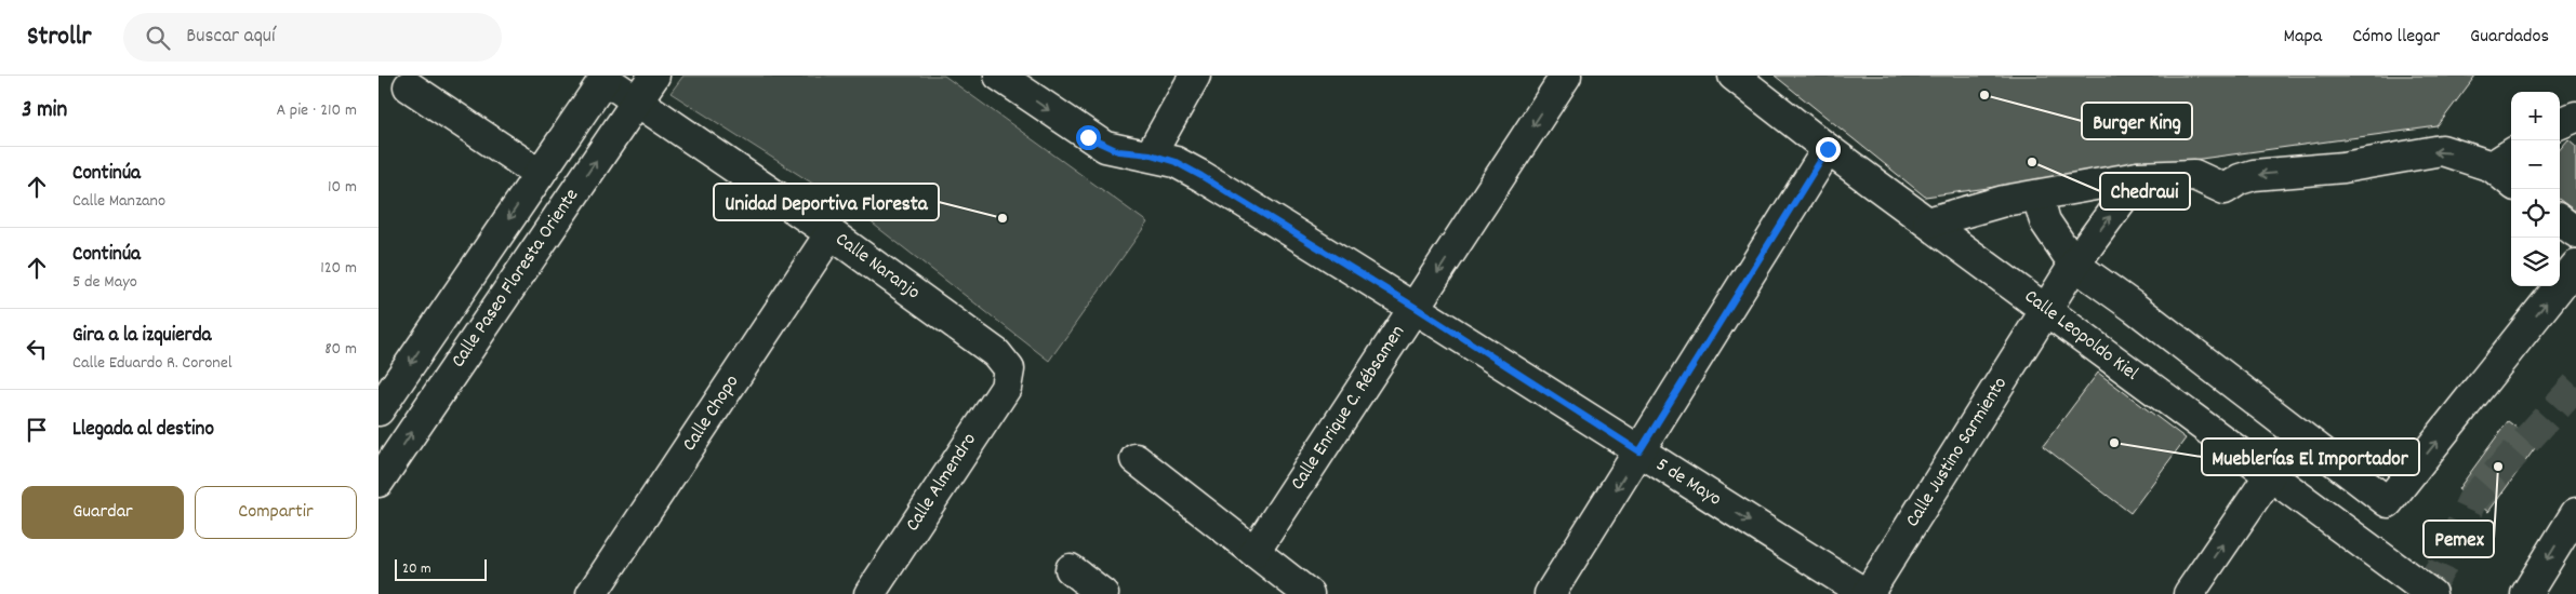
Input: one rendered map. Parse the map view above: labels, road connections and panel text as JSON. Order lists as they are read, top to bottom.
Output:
{
  "streets": {
    "street": [
      "Calle Naranjo",
      "Calle Paseo Floresta Oriente",
      "Calle Leopoldo Kiel",
      "Calle Enrique C. Rébsamen",
      "Calle Chopo",
      "Calle Justino Sarmiento",
      "Calle Almendro",
      "5 de Mayo"
    ]
  },
  "crossings": [
    ["Calle Naranjo", "Calle Paseo Floresta Oriente"],
    ["Calle Naranjo", "Calle Chopo"],
    ["Calle Naranjo", "Calle Almendro"],
    ["Calle Leopoldo Kiel", "Calle Justino Sarmiento"],
    ["Calle Enrique C. Rébsamen", "5 de Mayo"],
    ["Calle Justino Sarmiento", "5 de Mayo"]
  ],
  "one_way": ["5 de Mayo"],
  "places": [
    "Burger King",
    "Chedraui",
    "Unidad Deportiva Floresta",
    "Mueblerías El Importador",
    "Pemex"
  ],
  "scale_bar": "20 m",
  "page": {
    "header": "Strollr",
    "search": "Buscar aquí",
    "nav": ["Mapa", "Cómo llegar", "Guardados"],
    "heading": ["3 min", "A pie · 210 m"],
    "map_buttons": ["+", "−"],
    "list": [
      ["Continúa", "Calle Manzano", "10 m"],
      ["Continúa", "5 de Mayo", "120 m"],
      ["Gira a la izquierda", "Calle Eduardo R. Coronel", "80 m"],
      "Llegada al destino"
    ],
    "buttons": ["Guardar", "Compartir"],
    "scale": "20 m"
  }
}
